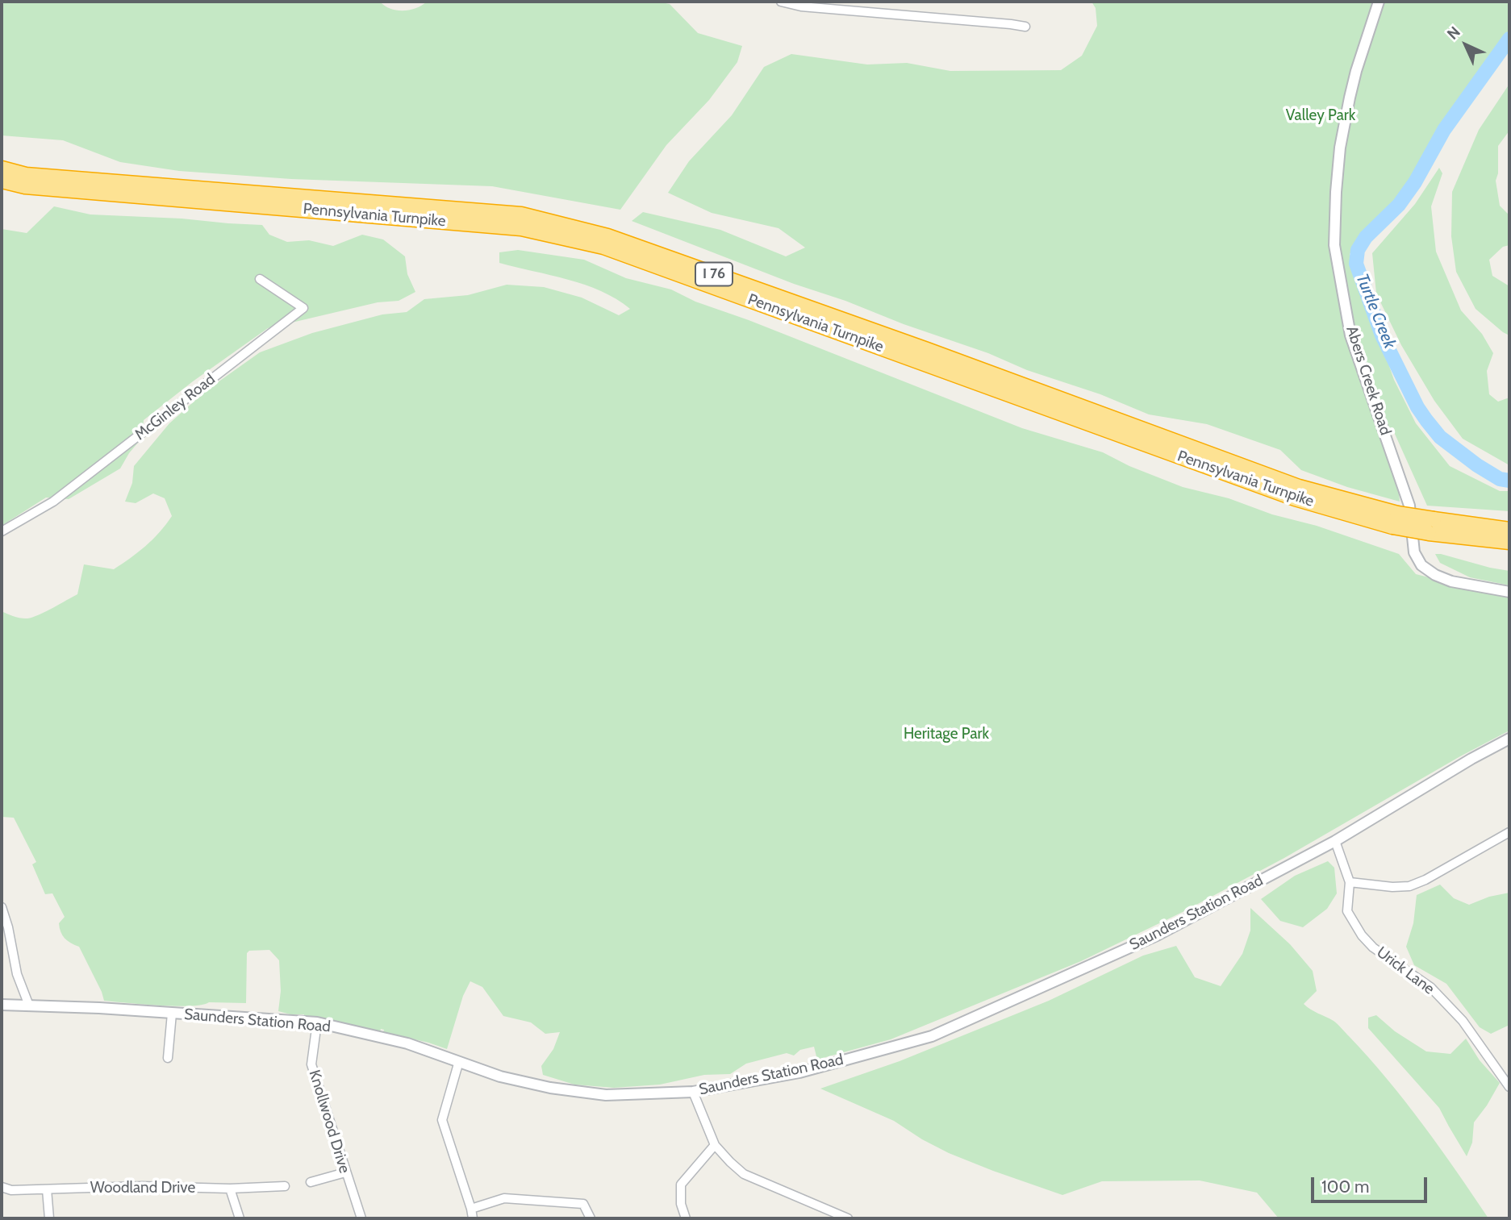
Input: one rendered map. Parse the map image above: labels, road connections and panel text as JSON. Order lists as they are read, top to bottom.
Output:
{
  "streets": {
    "highway": ["Pennsylvania Turnpike", "I 76"],
    "street": [
      "Abers Creek Road",
      "McGinley Road",
      "Saunders Station Road",
      "Urick Lane",
      "Knollwood Drive",
      "Woodland Drive"
    ]
  },
  "crossings": [
    ["Saunders Station Road", "Urick Lane"],
    ["Saunders Station Road", "Knollwood Drive"]
  ],
  "water": ["Turtle Creek"],
  "parks": ["Valley Park", "Heritage Park"],
  "scale_bar": "100 m",
  "north": "top left"
}
